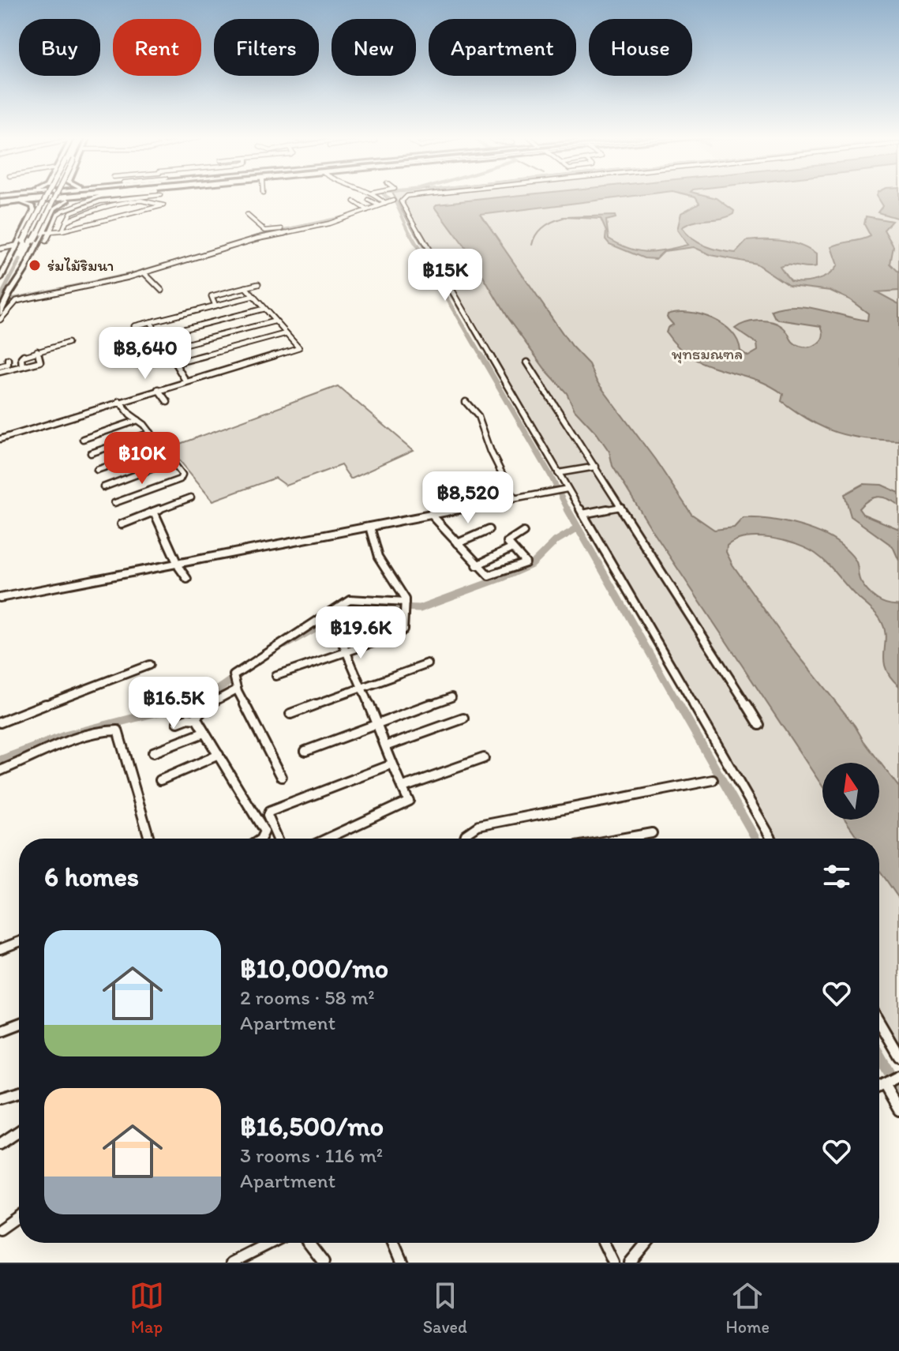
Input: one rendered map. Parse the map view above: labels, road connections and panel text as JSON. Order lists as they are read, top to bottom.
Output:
{
  "parks": ["พุทธมณฑล"],
  "places": ["ร่มไม้ริมนา"],
  "north": "top",
  "page": {
    "chip": [
      "Buy",
      "Rent",
      "Filters",
      "New",
      "Apartment",
      "House"
    ],
    "price": [
      "฿15K",
      "฿8,640",
      "฿10K",
      "฿8,520",
      "฿19.6K",
      "฿16.5K"
    ],
    "heading": "6 homes",
    "list": [
      {
        "name": "฿10,000/mo",
        "note": "2 rooms · 58 m² · Apartment"
      },
      {
        "name": "฿16,500/mo",
        "note": "3 rooms · 116 m² · Apartment"
      }
    ],
    "tabs": ["Map", "Saved", "Home"]
  }
}
